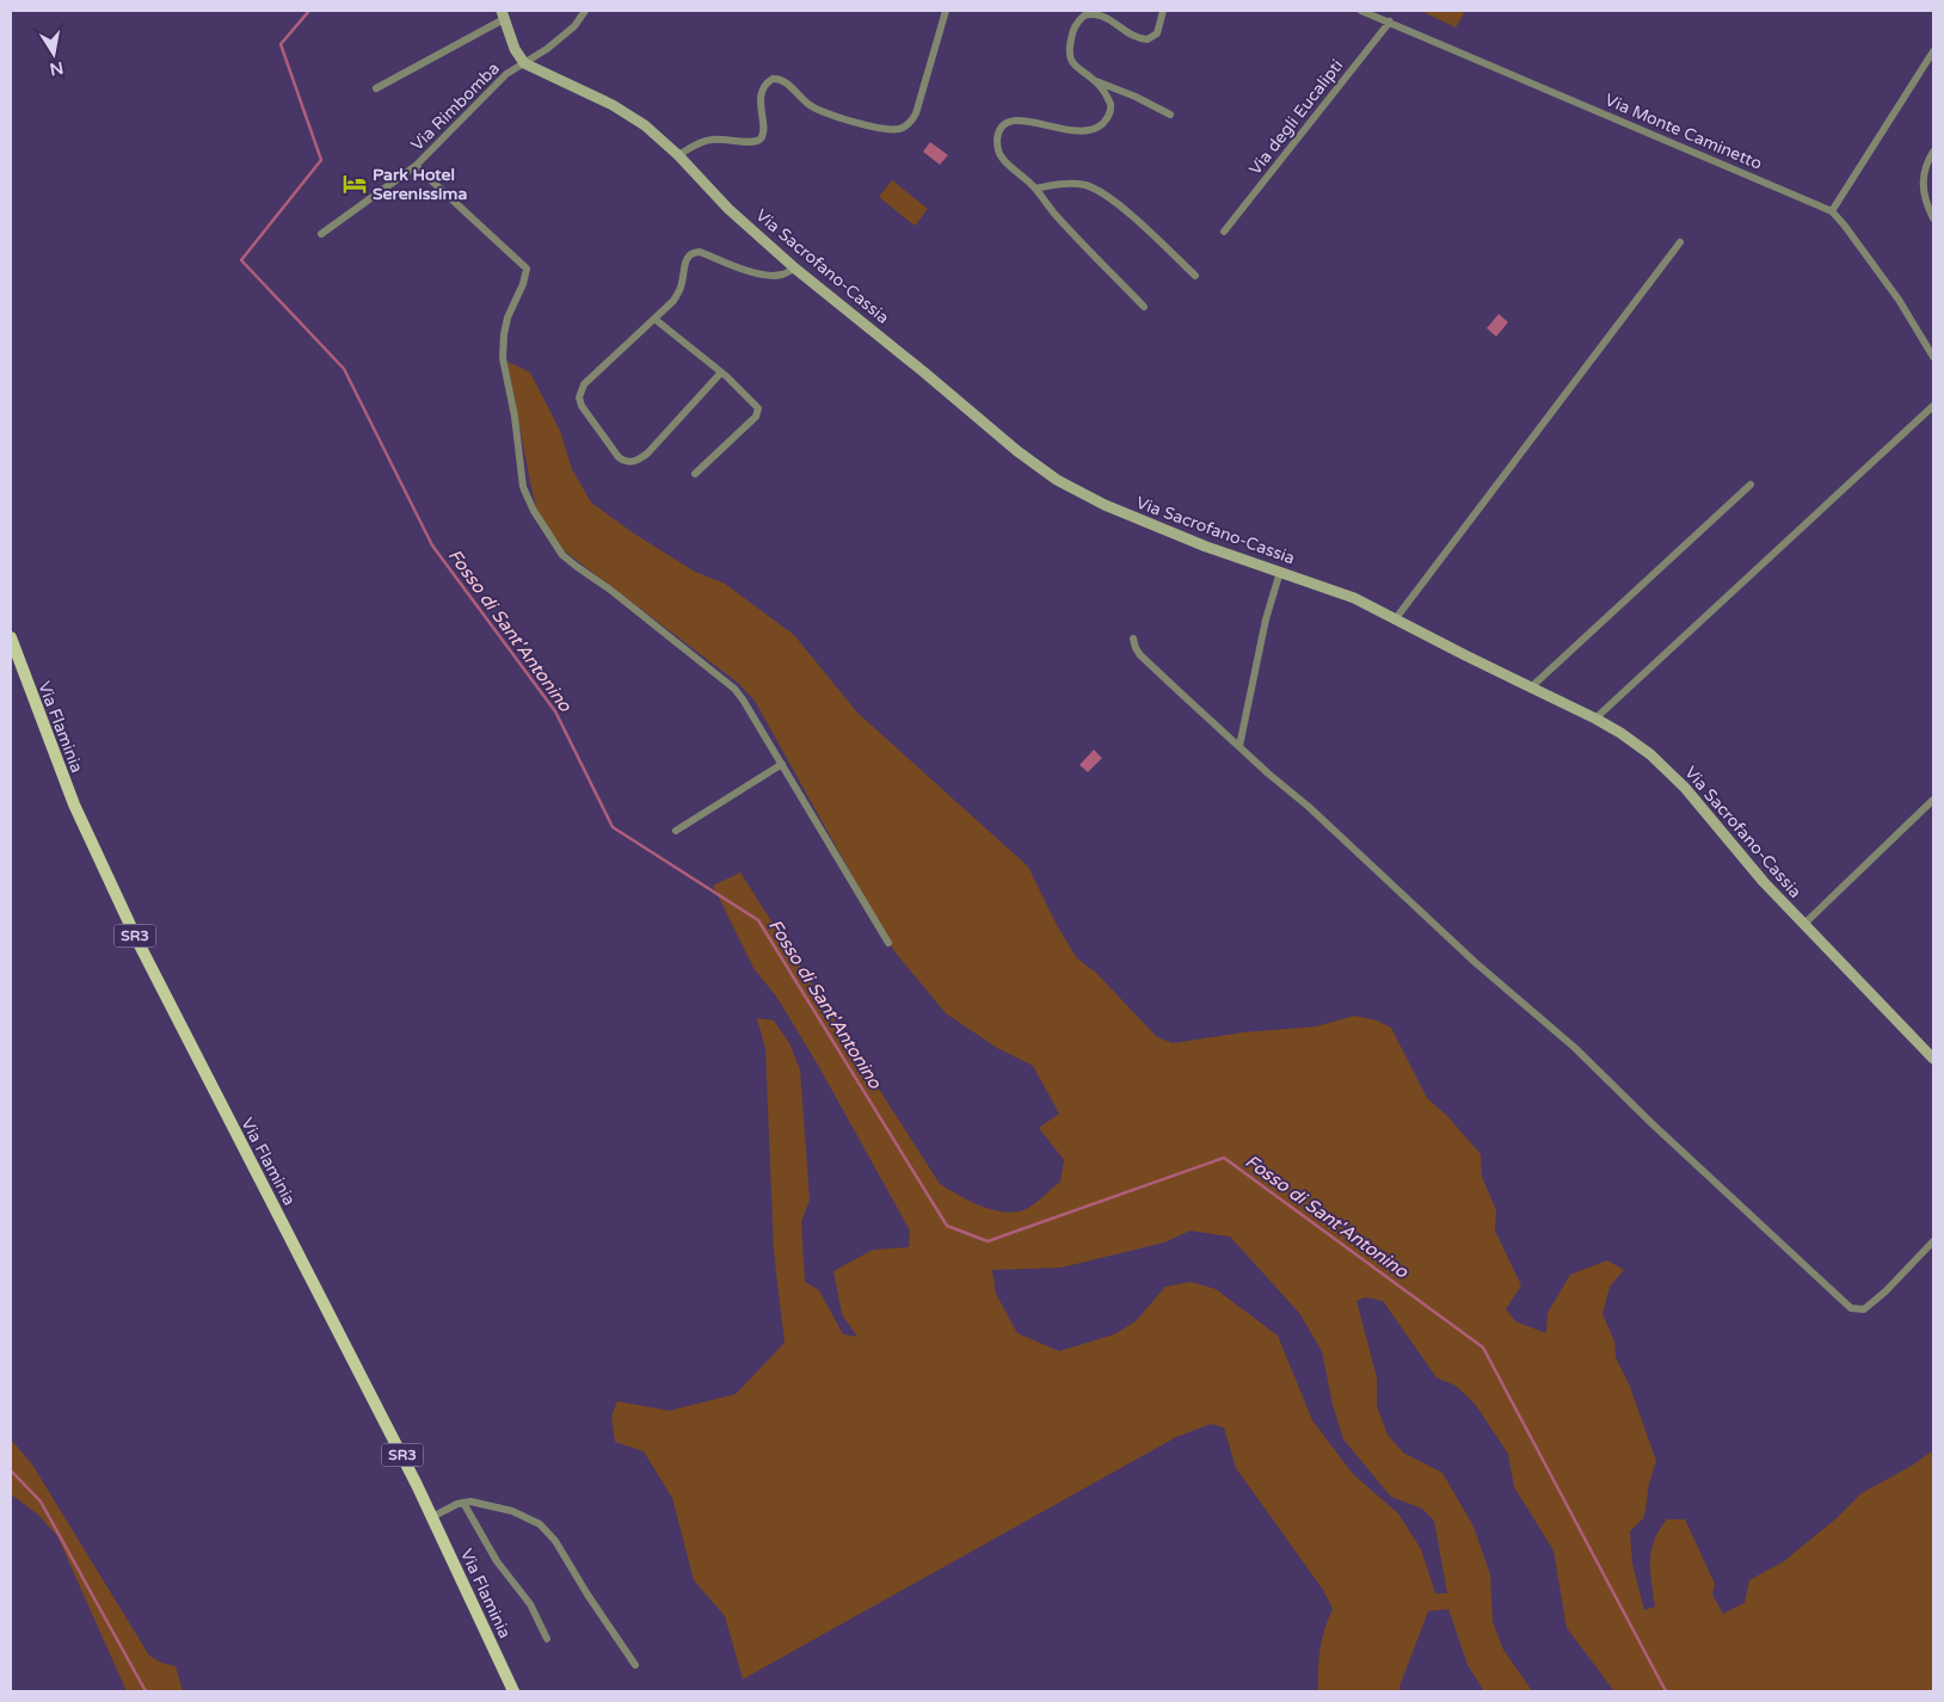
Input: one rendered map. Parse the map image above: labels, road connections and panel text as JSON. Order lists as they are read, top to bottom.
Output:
{
  "streets": {
    "main road": ["Via Flaminia", "SR3"],
    "street": [
      "Via Rimbomba",
      "Via degli Eucalipti",
      "Via Monte Caminetto",
      "Via Sacrofano-Cassia"
    ]
  },
  "crossings": [
    ["Via Rimbomba", "Via Sacrofano-Cassia"],
    ["Via degli Eucalipti", "Via Monte Caminetto"]
  ],
  "water": ["Fosso di Sant'Antonino"],
  "places": {
    "hotel": ["Park Hotel Serenissima"]
  },
  "north": "bottom"
}
